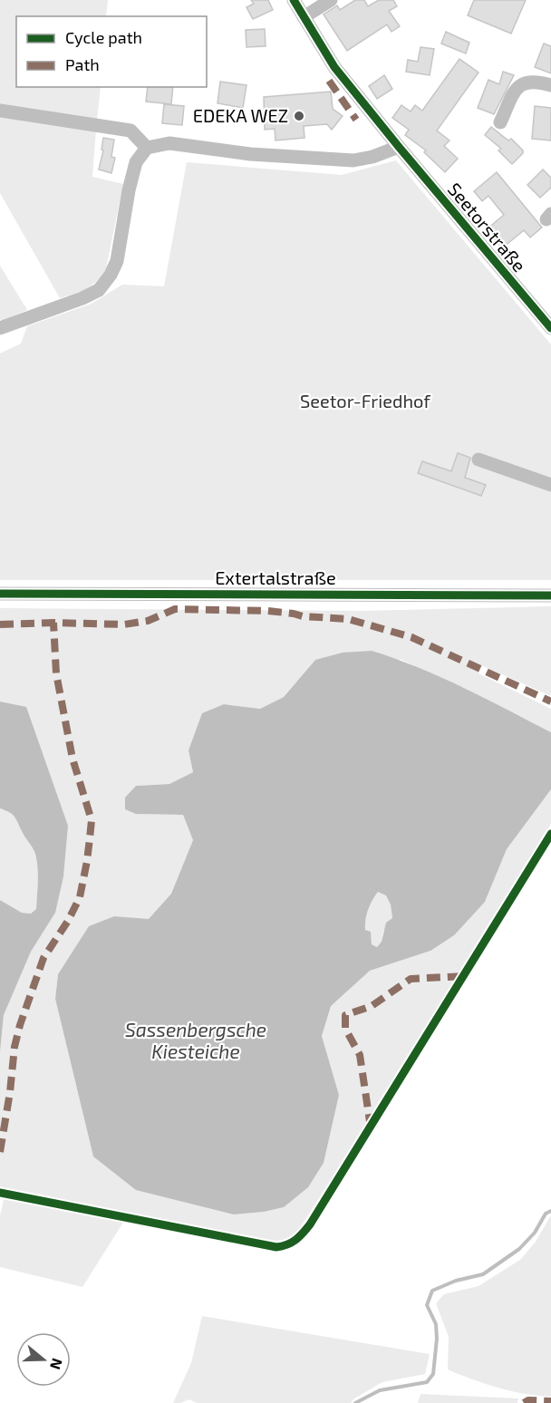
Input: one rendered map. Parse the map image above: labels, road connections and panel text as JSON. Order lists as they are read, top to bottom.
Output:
{
  "streets": {
    "street": ["Seetorstraße", "Extertalstraße"]
  },
  "water": ["Sassenbergsche Kiesteiche"],
  "parks": ["Seetor-Friedhof"],
  "places": ["EDEKA WEZ"],
  "legend": ["Cycle path", "Path"],
  "north": "right"
}
